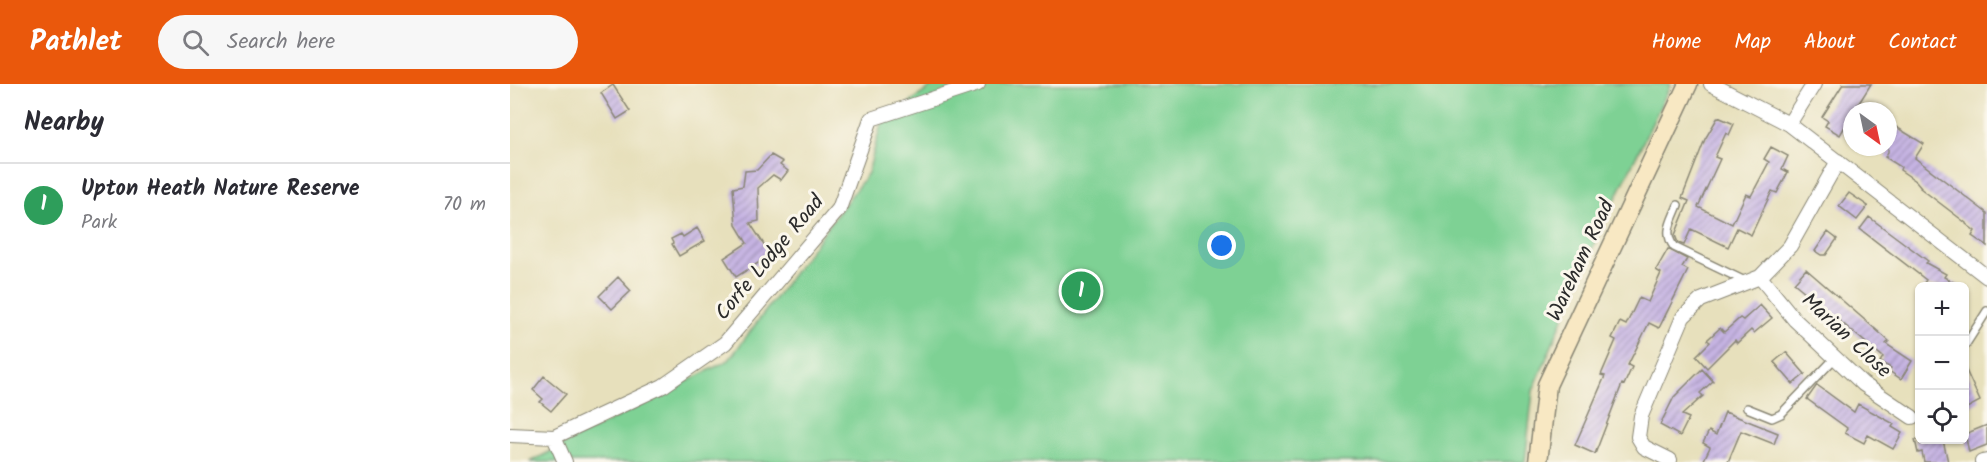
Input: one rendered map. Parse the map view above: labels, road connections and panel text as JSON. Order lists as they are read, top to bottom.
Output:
{
  "streets": {
    "street": ["Corfe Lodge Road", "Wareham Road", "Marian Close"]
  },
  "north": "bottom right",
  "page": {
    "header": "Pathlet",
    "search": "Search here",
    "nav": [
      "Home",
      "Map",
      "About",
      "Contact"
    ],
    "heading": "Nearby",
    "list": [
      {
        "mark": "1",
        "name": "Upton Heath Nature Reserve",
        "note": "Park",
        "value": "70 m"
      }
    ],
    "pins": "1",
    "map_buttons": ["+", "−"]
  }
}
